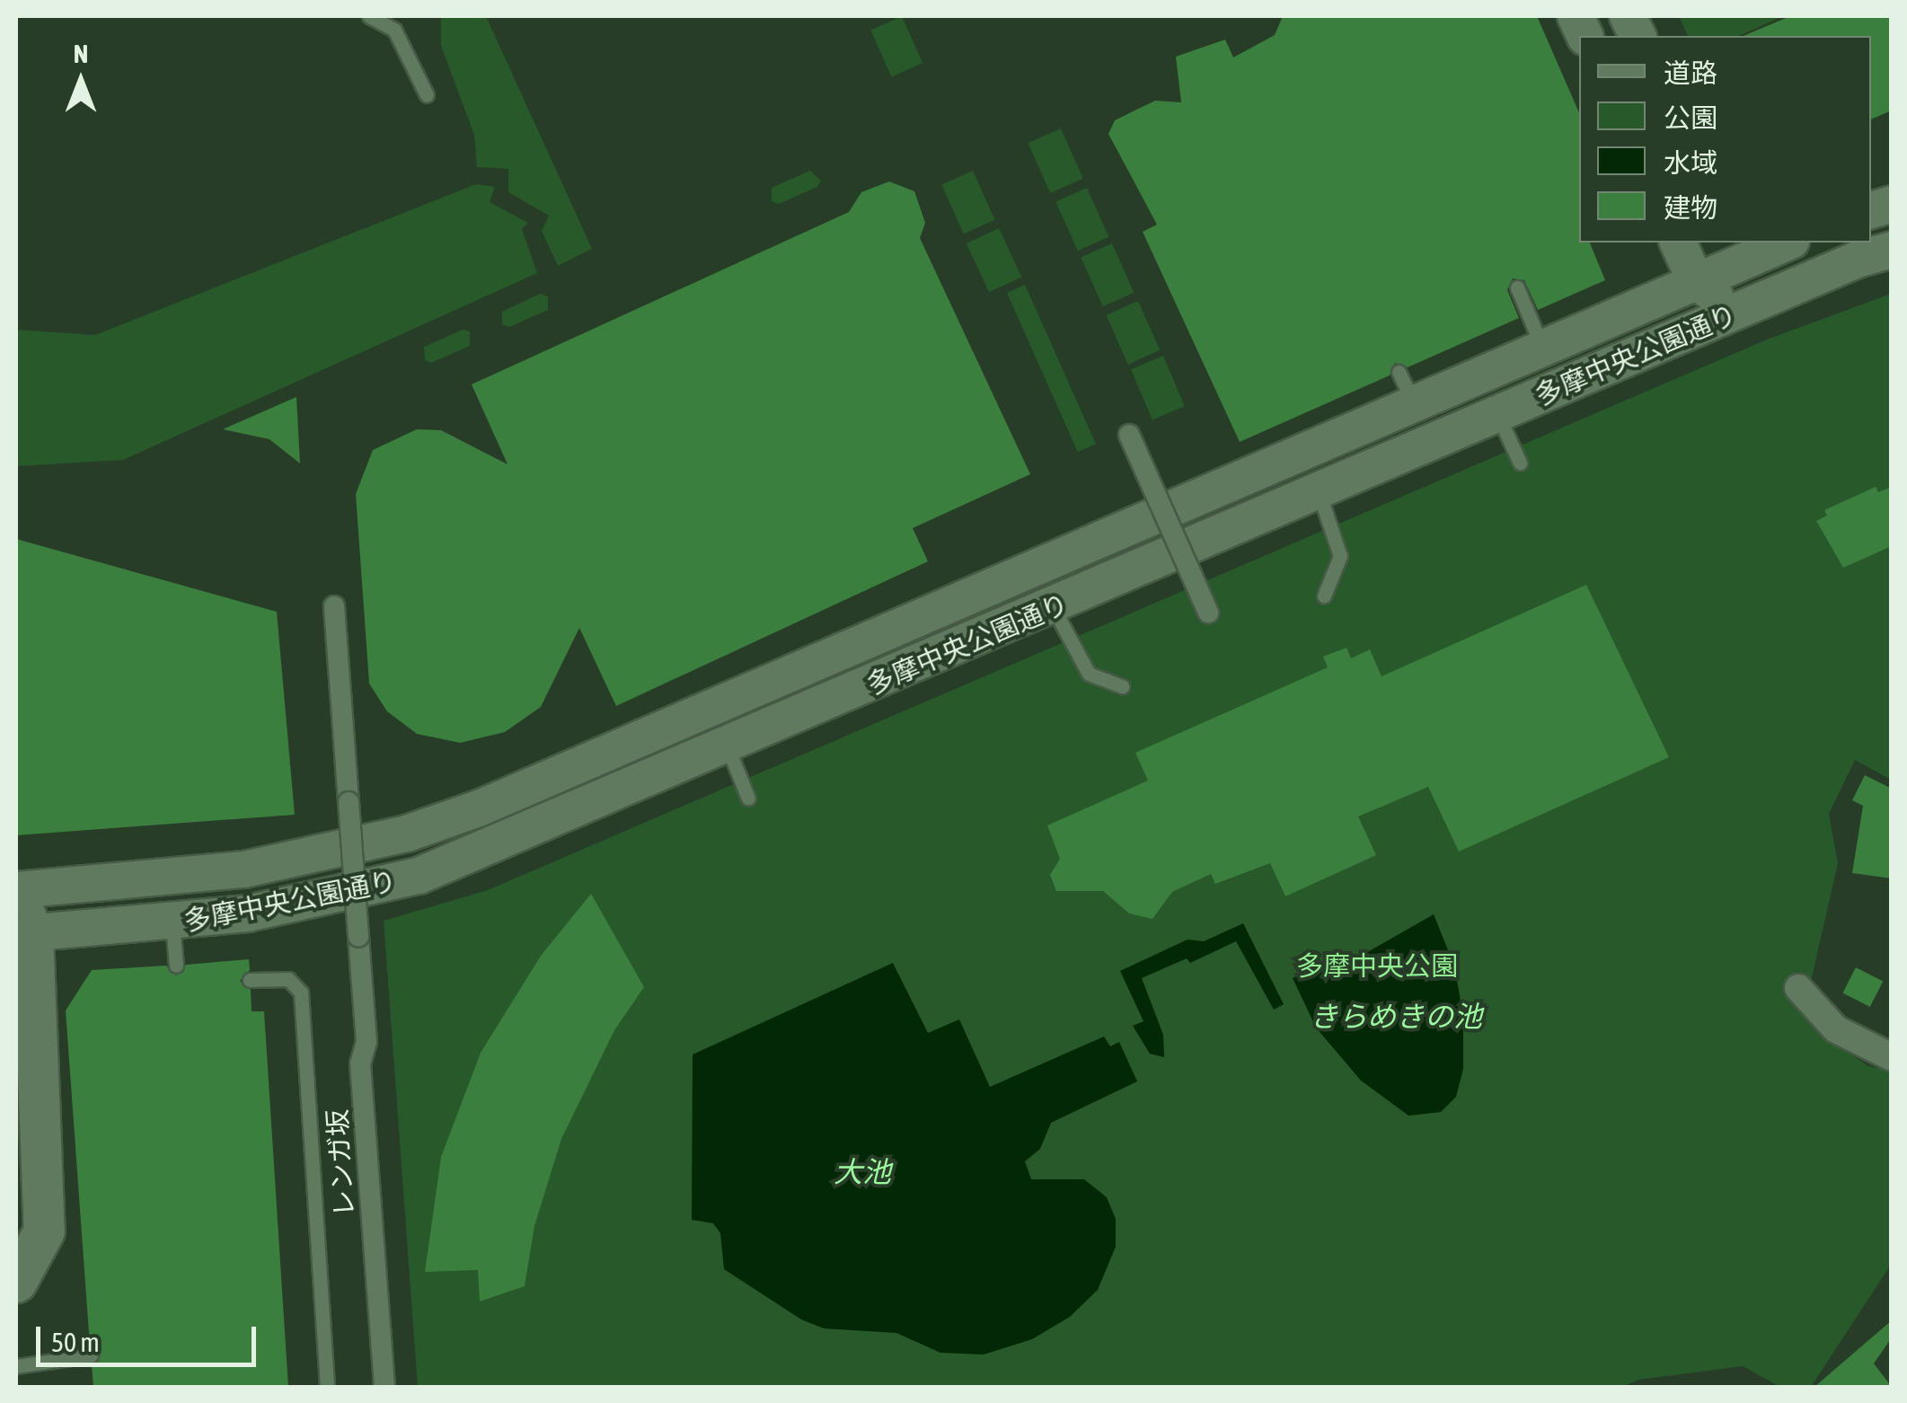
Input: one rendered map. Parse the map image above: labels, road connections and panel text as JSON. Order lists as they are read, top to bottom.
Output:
{
  "streets": {
    "street": ["多摩中央公園通り", "レンガ坂"]
  },
  "water": ["きらめきの池", "大池"],
  "parks": ["多摩中央公園"],
  "legend": [
    "道路",
    "公園",
    "水域",
    "建物"
  ],
  "scale_bar": "50 m",
  "north": "top"
}
